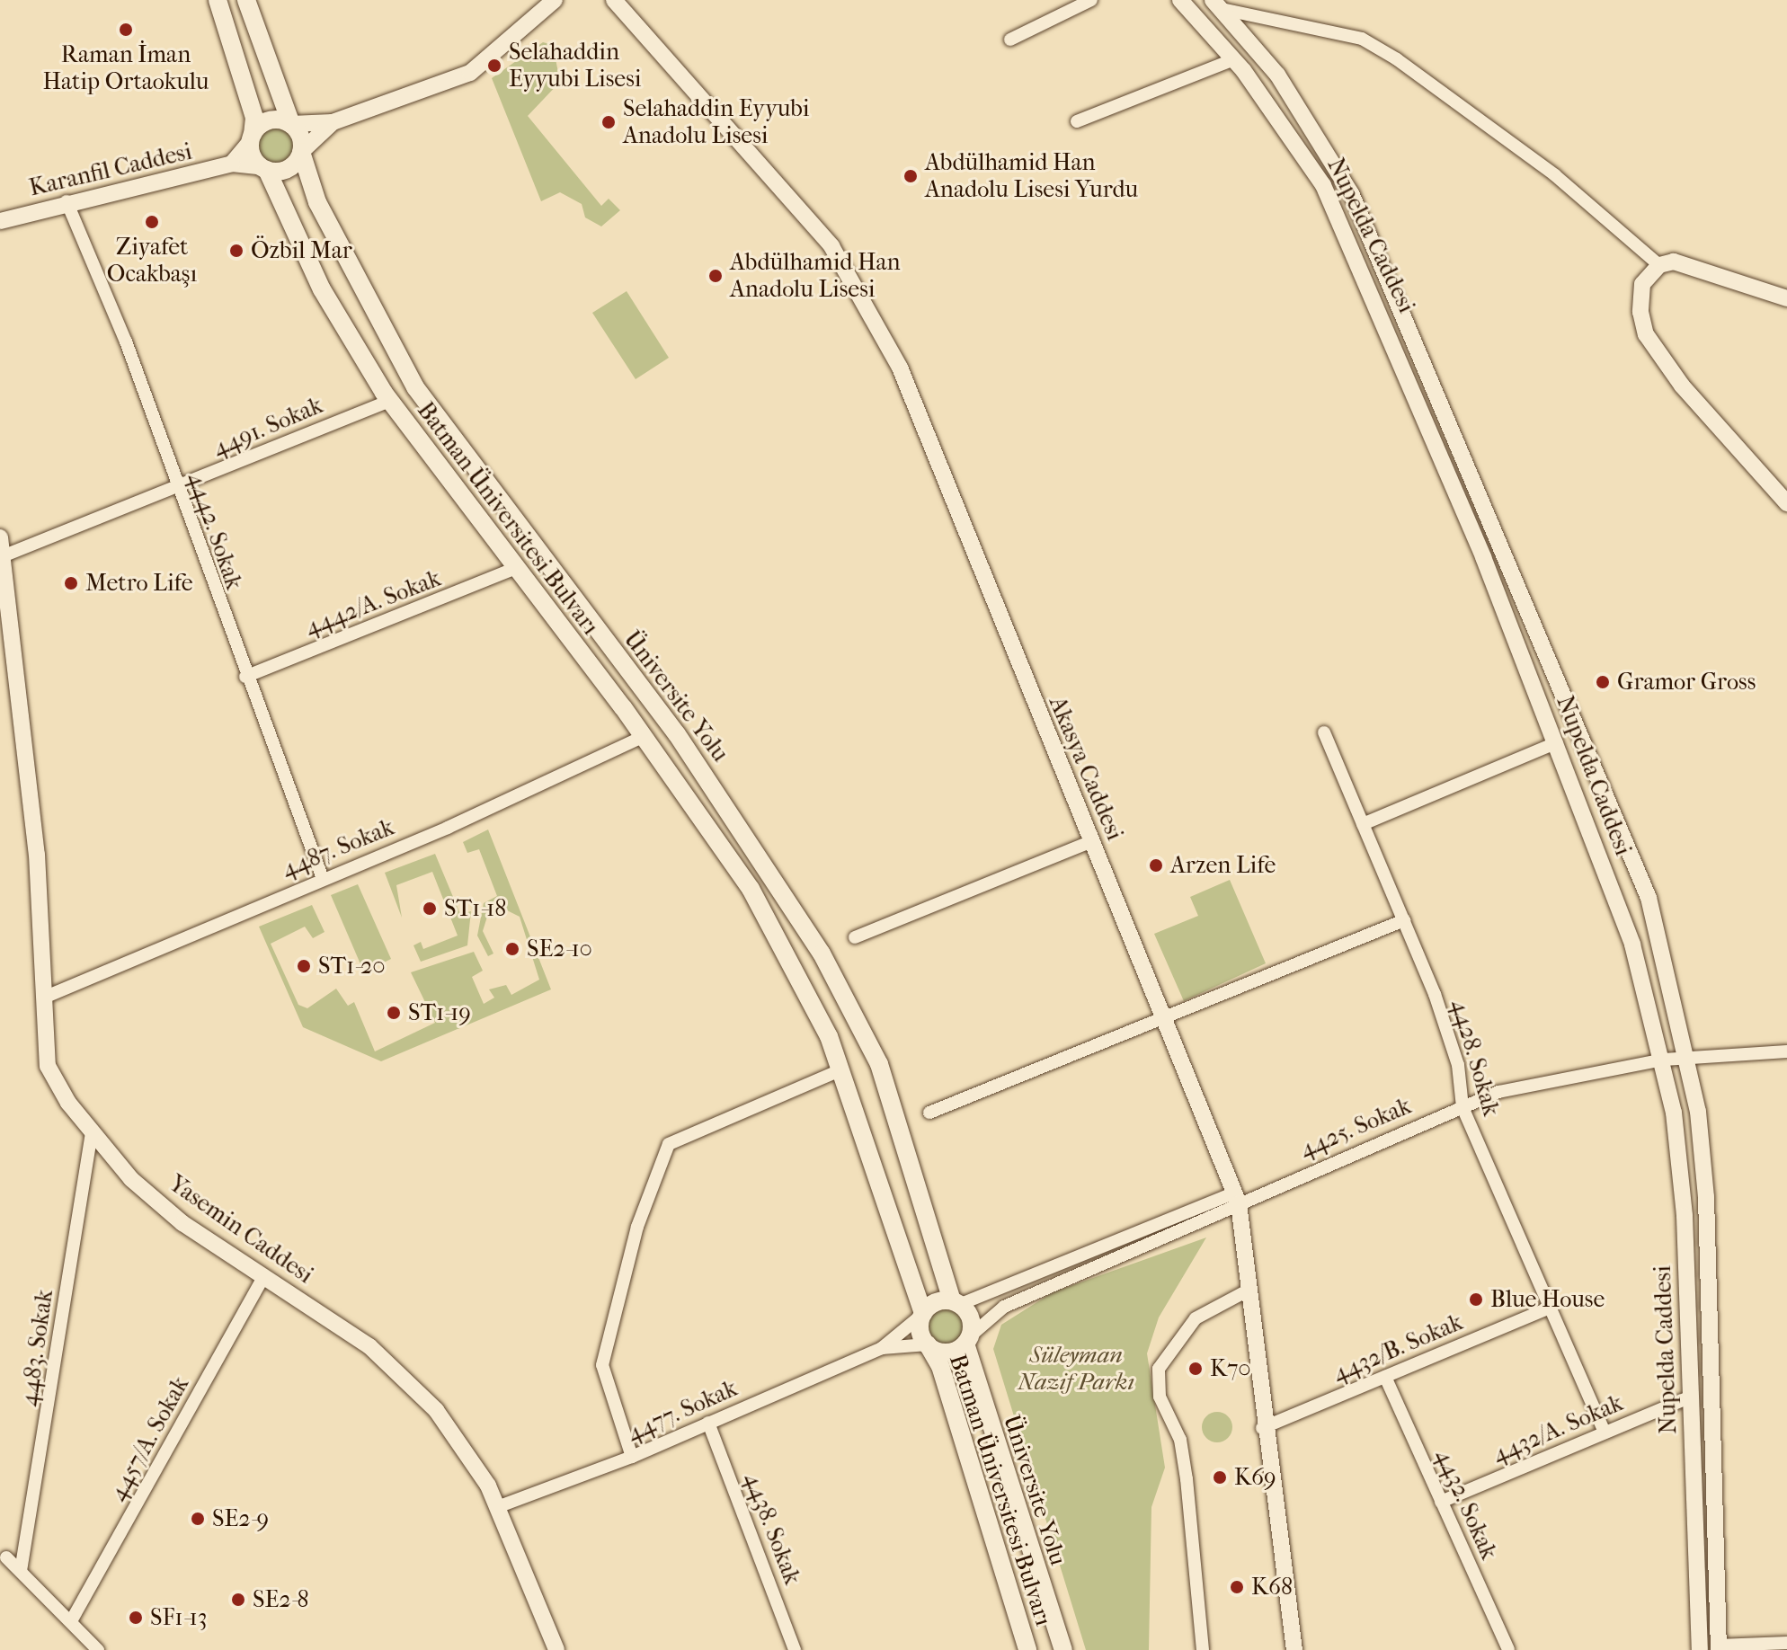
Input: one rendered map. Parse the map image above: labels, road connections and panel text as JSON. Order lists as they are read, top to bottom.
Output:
{
  "streets": {
    "main road": ["Batman Üniversitesi Bulvarı", "Üniversite Yolu"],
    "street": [
      "Karanfil Caddesi",
      "Nupelda Caddesi",
      "4491. Sokak",
      "4442. Sokak",
      "4442/A. Sokak",
      "Akasya Caddesi",
      "4487. Sokak",
      "4428. Sokak",
      "4425. Sokak",
      "Yasemin Caddesi",
      "4483. Sokak",
      "4432/B. Sokak",
      "4477. Sokak",
      "4432/A. Sokak",
      "4457/A. Sokak",
      "4432. Sokak",
      "4438. Sokak"
    ]
  },
  "crossings": [
    ["Karanfil Caddesi", "4442. Sokak"],
    ["Nupelda Caddesi", "4425. Sokak"],
    ["Nupelda Caddesi", "4432/A. Sokak"],
    ["4491. Sokak", "Batman Üniversitesi Bulvarı"],
    ["4491. Sokak", "4442. Sokak"],
    ["4491. Sokak", "Yasemin Caddesi"],
    ["Batman Üniversitesi Bulvarı", "4442/A. Sokak"],
    ["Batman Üniversitesi Bulvarı", "Üniversite Yolu"],
    ["Batman Üniversitesi Bulvarı", "4487. Sokak"],
    ["Batman Üniversitesi Bulvarı", "4425. Sokak"],
    ["4442. Sokak", "4442/A. Sokak"],
    ["4442. Sokak", "4487. Sokak"],
    ["Üniversite Yolu", "4425. Sokak"],
    ["Akasya Caddesi", "4425. Sokak"],
    ["Akasya Caddesi", "4432/B. Sokak"],
    ["4487. Sokak", "Yasemin Caddesi"],
    ["4428. Sokak", "4425. Sokak"],
    ["4428. Sokak", "4432/B. Sokak"],
    ["4428. Sokak", "4432/A. Sokak"],
    ["Yasemin Caddesi", "4483. Sokak"],
    ["Yasemin Caddesi", "4477. Sokak"],
    ["Yasemin Caddesi", "4457/A. Sokak"],
    ["4432/B. Sokak", "4432. Sokak"],
    ["4477. Sokak", "4438. Sokak"],
    ["4432/A. Sokak", "4432. Sokak"]
  ],
  "parks": ["Süleyman Nazif Parkı"],
  "places": [
    "Raman İman Hatip Ortaokulu",
    "Selahaddin Eyyubi Lisesi",
    "Selahaddin Eyyubi Anadolu Lisesi",
    "Abdülhamid Han Anadolu Lisesi Yurdu",
    "Ziyafet Ocakbaşı",
    "Özbil Mar",
    "Abdülhamid Han Anadolu Lisesi",
    "Metro Life",
    "Gramor Gross",
    "Arzen Life",
    "ST1-18",
    "SE2-10",
    "ST1-20",
    "ST1-19",
    "Blue House",
    "K70",
    "K69",
    "SE2-9",
    "K68",
    "SE2-8",
    "SF1-13"
  ]
}
